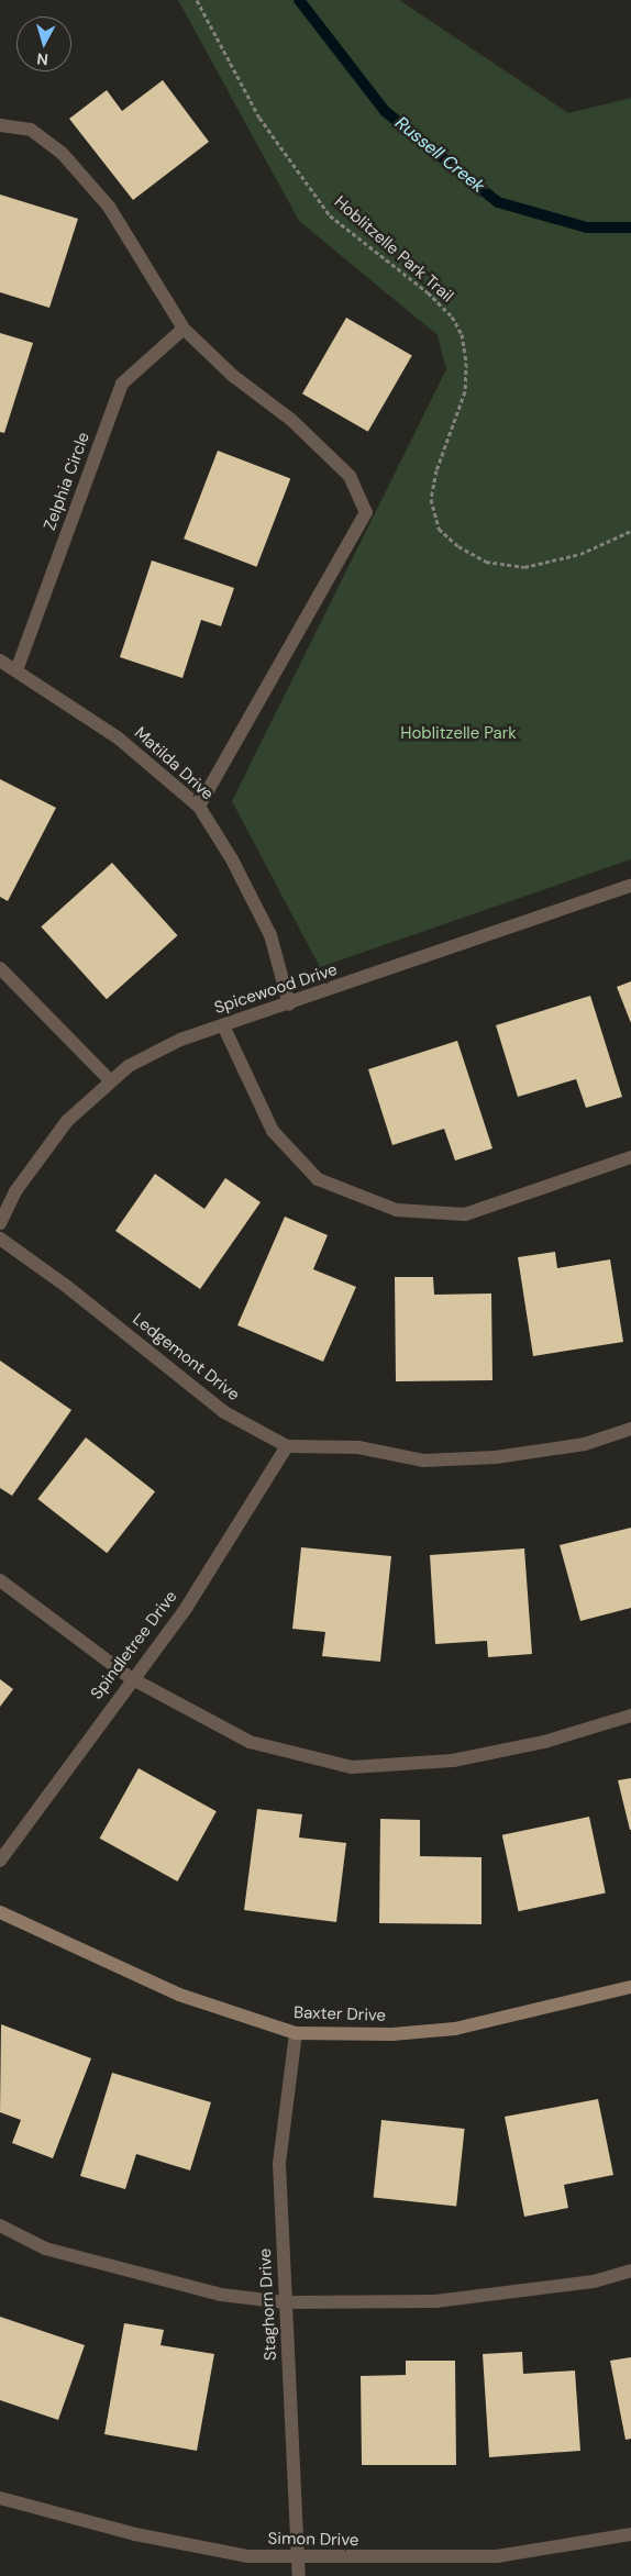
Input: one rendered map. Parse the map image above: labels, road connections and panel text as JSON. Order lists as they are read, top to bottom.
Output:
{
  "streets": {
    "street": [
      "Zelphia Circle",
      "Matilda Drive",
      "Spicewood Drive",
      "Ledgemont Drive",
      "Spindletree Drive",
      "Baxter Drive",
      "Staghorn Drive",
      "Simon Drive"
    ],
    "path": ["Hoblitzelle Park Trail"]
  },
  "crossings": [
    ["Zelphia Circle", "Matilda Drive"],
    ["Matilda Drive", "Spicewood Drive"],
    ["Ledgemont Drive", "Spindletree Drive"],
    ["Baxter Drive", "Staghorn Drive"],
    ["Staghorn Drive", "Simon Drive"]
  ],
  "water": ["Russell Creek"],
  "parks": ["Hoblitzelle Park"],
  "north": "bottom"
}
